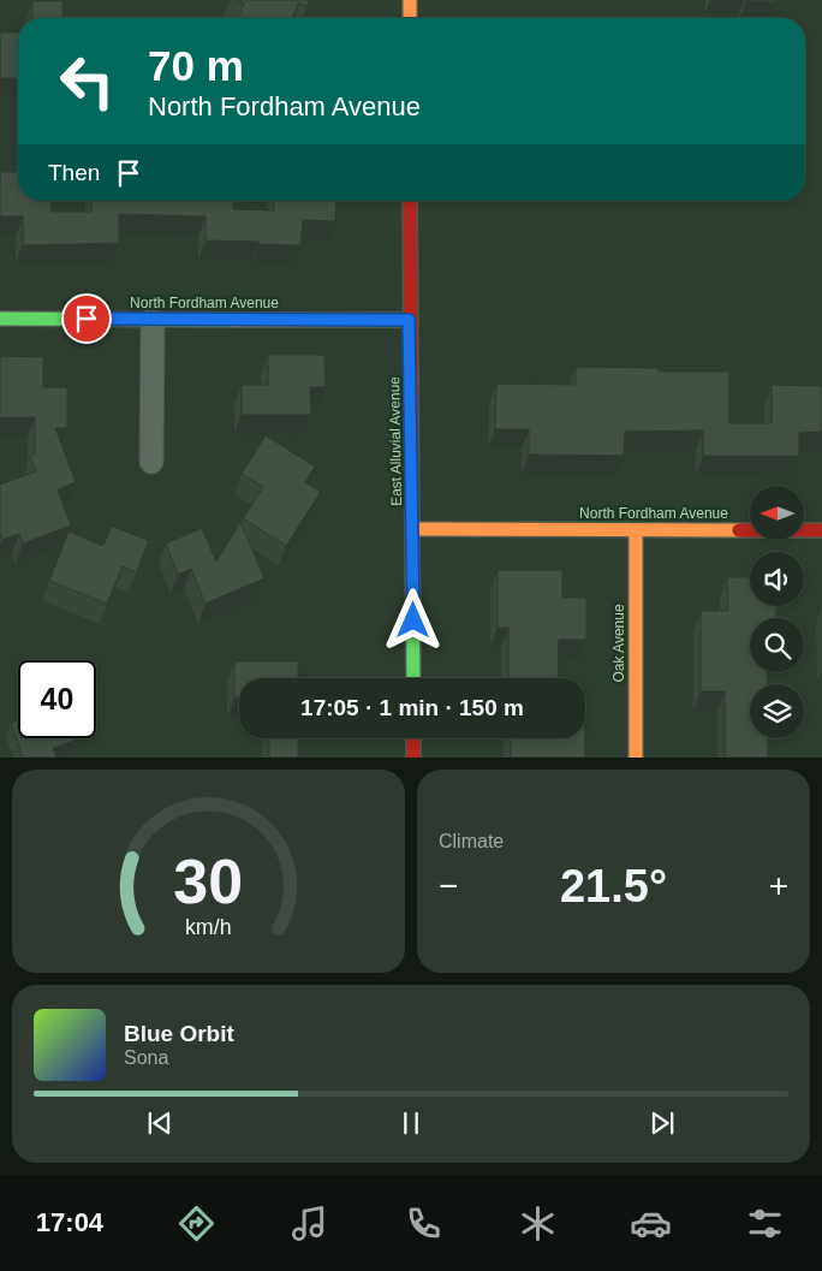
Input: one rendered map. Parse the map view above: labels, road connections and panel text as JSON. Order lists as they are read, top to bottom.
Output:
{
  "streets": {
    "street": ["North Fordham Avenue", "East Alluvial Avenue", "Oak Avenue"]
  },
  "crossings": [
    ["North Fordham Avenue", "East Alluvial Avenue"],
    ["North Fordham Avenue", "Oak Avenue"]
  ],
  "north": "left",
  "page": {
    "turn": ["70 m", "North Fordham Avenue"],
    "then": "Then",
    "limit": "40",
    "trip": "17:05 · 1 min · 150 m",
    "tile": "Climate",
    "heat": ["−", "21.5°", "+"],
    "song": ["Blue Orbit", "Sona"],
    "tabs": "17:04",
    "gauge": ["30", "km/h"]
  }
}
